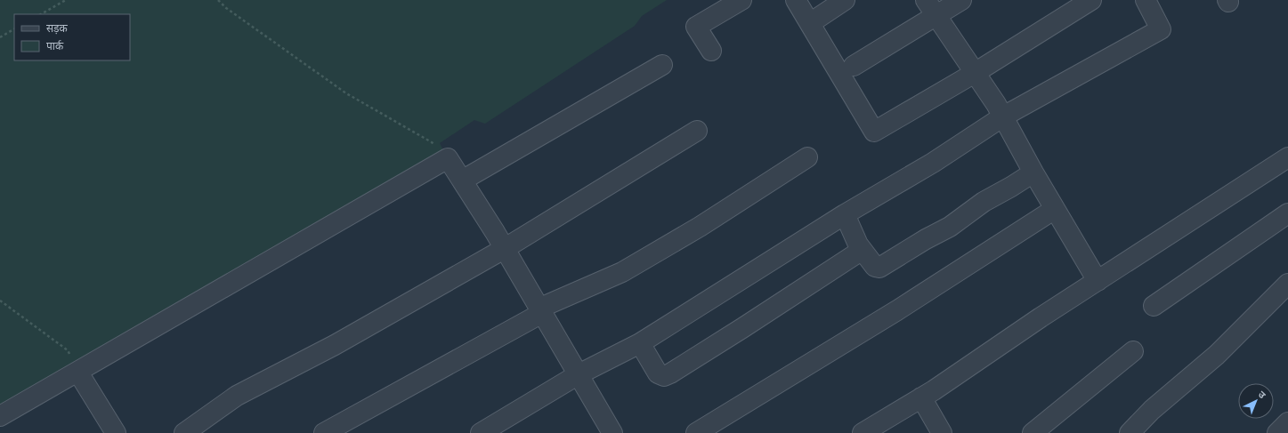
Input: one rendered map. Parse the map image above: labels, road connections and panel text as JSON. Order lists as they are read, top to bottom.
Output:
{
  "legend": ["सड़क", "पार्क"],
  "north": "top right"
}
